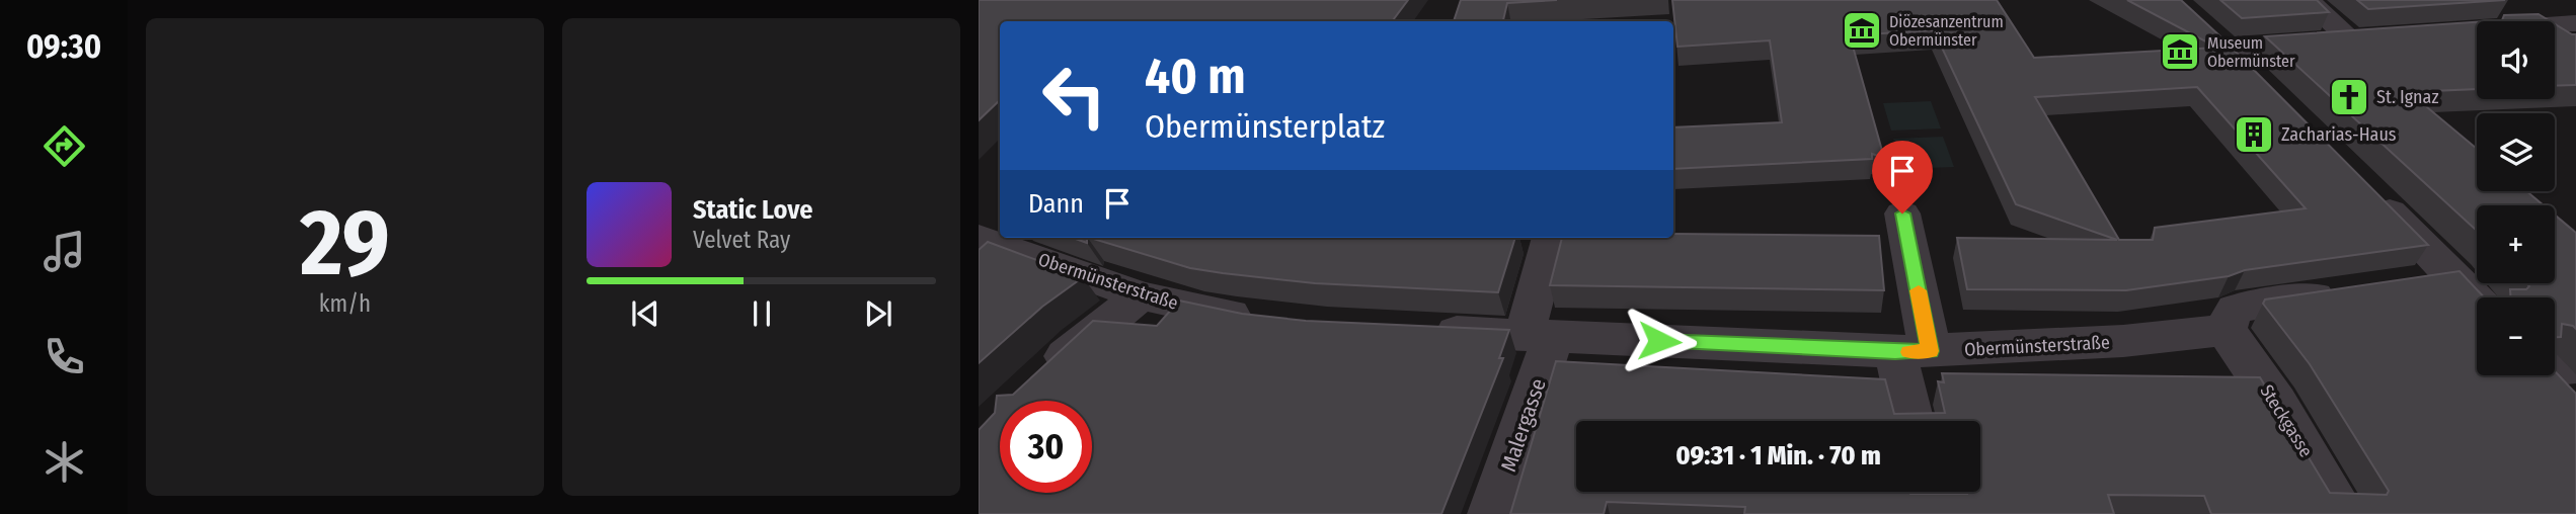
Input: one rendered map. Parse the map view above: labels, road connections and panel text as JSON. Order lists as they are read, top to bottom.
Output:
{
  "streets": {
    "street": ["Obermünsterstraße", "Steckgasse", "Malergasse"]
  },
  "crossings": [
    ["Obermünsterstraße", "Steckgasse"],
    ["Obermünsterstraße", "Malergasse"]
  ],
  "places": {
    "museum": ["Diözesanzentrum Obermünster", "Museum Obermünster"],
    "church": ["St. Ignaz"],
    "building": ["Zacharias-Haus"]
  },
  "page": {
    "tabs": "09:30",
    "tile": ["29", "km/h"],
    "map_buttons": ["+", "−"],
    "turn": ["40 m", "Obermünsterplatz"],
    "then": "Dann",
    "song": ["Static Love", "Velvet Ray"],
    "limit": "30",
    "trip": "09:31 · 1 Min. · 70 m"
  }
}
